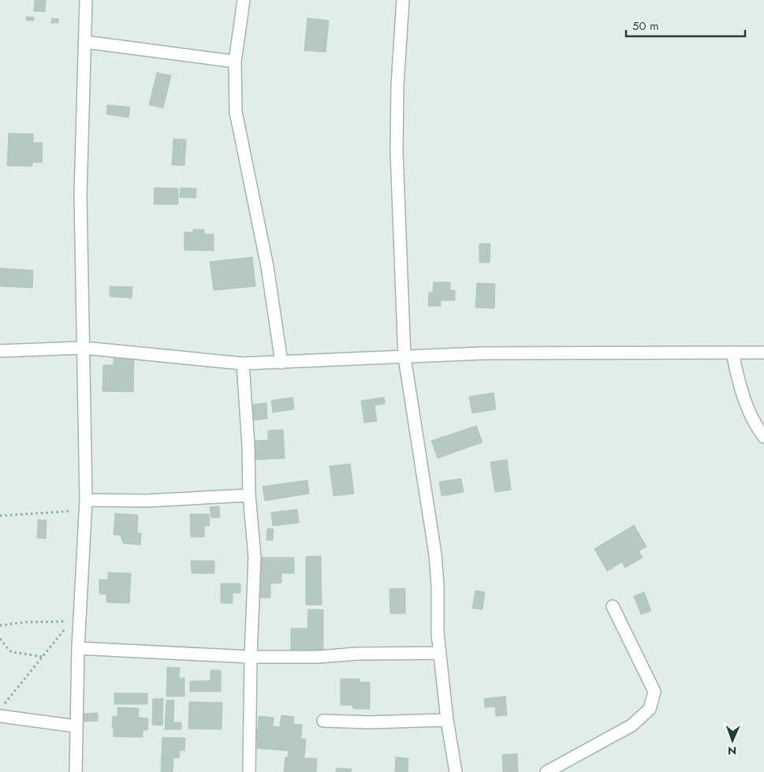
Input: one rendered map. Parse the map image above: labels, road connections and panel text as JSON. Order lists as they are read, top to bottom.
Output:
{
  "scale_bar": "50 m",
  "north": "bottom"
}
